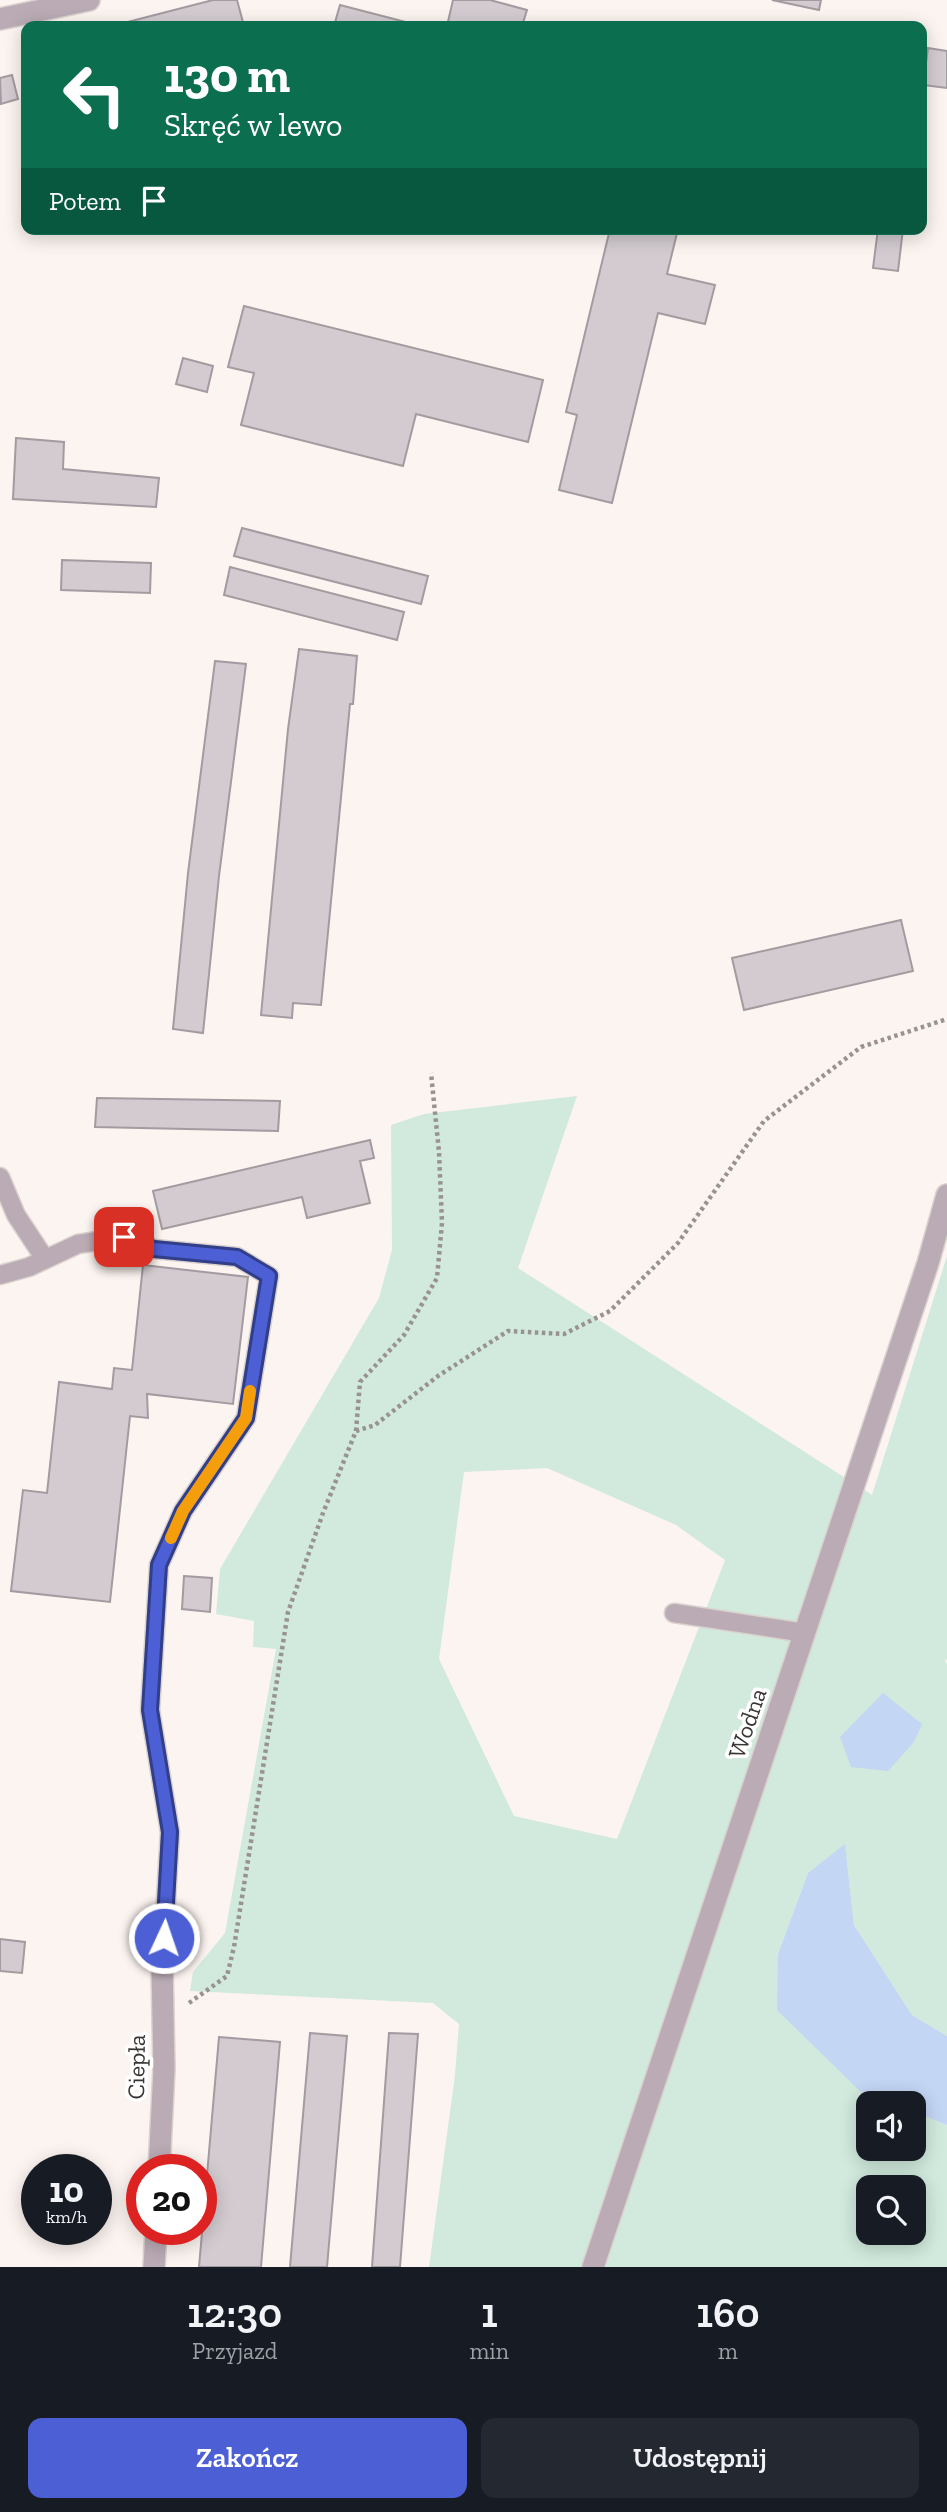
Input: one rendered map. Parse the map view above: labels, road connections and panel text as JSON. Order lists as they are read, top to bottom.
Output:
{
  "streets": {
    "street": ["Wodna", "Ciepła"]
  },
  "page": {
    "turn": ["130 m", "Skręć w lewo"],
    "then": "Potem",
    "speed": "10 km/h",
    "limit": "20",
    "eta": [
      "12:30",
      "Przyjazd",
      "1",
      "min",
      "160",
      "m"
    ],
    "buttons": ["Zakończ", "Udostępnij"]
  }
}
